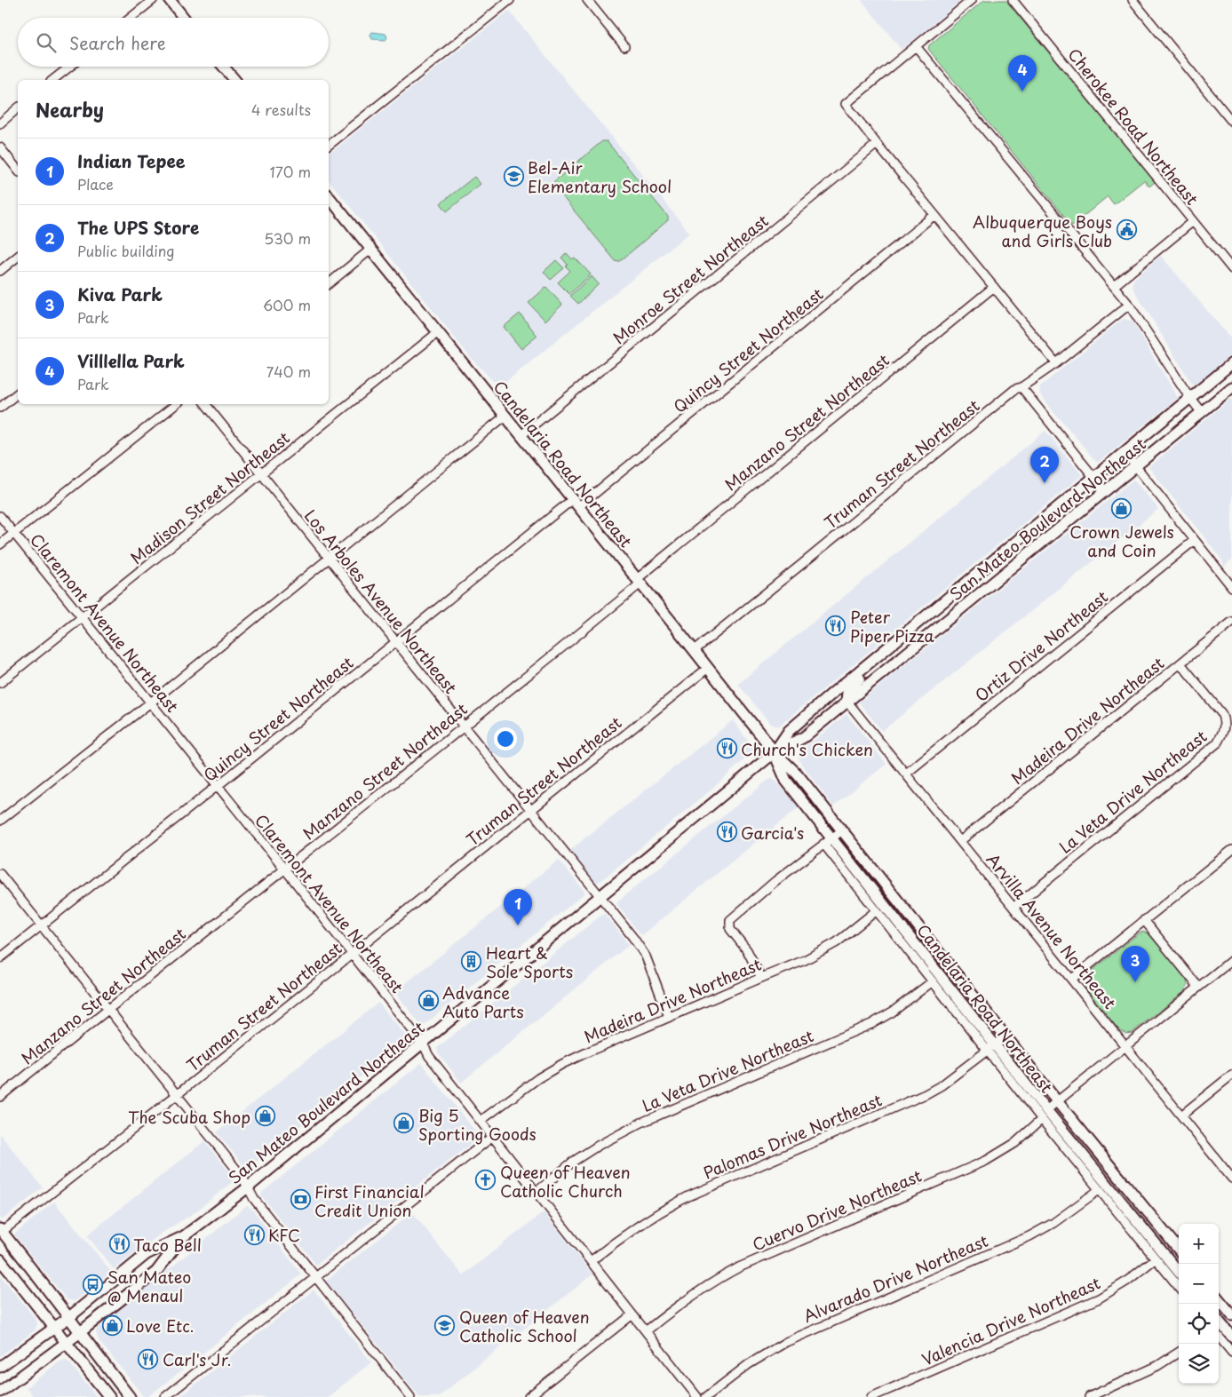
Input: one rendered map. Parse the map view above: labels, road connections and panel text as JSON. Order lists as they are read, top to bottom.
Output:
{
  "streets": {
    "main road": ["Candelaria Road Northeast", "San Mateo Boulevard Northeast"],
    "street": [
      "Cherokee Road Northeast",
      "Monroe Street Northeast",
      "Quincy Street Northeast",
      "Manzano Street Northeast",
      "Truman Street Northeast",
      "Madison Street Northeast",
      "Los Arboles Avenue Northeast",
      "Claremont Avenue Northeast",
      "Ortiz Drive Northeast",
      "Madeira Drive Northeast",
      "La Veta Drive Northeast",
      "Arvilla Avenue Northeast",
      "Palomas Drive Northeast",
      "Cuervo Drive Northeast",
      "Alvarado Drive Northeast",
      "Valencia Drive Northeast"
    ]
  },
  "crossings": [
    ["Monroe Street Northeast", "Candelaria Road Northeast"],
    ["Quincy Street Northeast", "Candelaria Road Northeast"],
    ["Quincy Street Northeast", "Los Arboles Avenue Northeast"],
    ["Quincy Street Northeast", "Claremont Avenue Northeast"],
    ["Manzano Street Northeast", "Candelaria Road Northeast"],
    ["Manzano Street Northeast", "Los Arboles Avenue Northeast"],
    ["Manzano Street Northeast", "Claremont Avenue Northeast"],
    ["Candelaria Road Northeast", "Truman Street Northeast"],
    ["Candelaria Road Northeast", "Madison Street Northeast"],
    ["Candelaria Road Northeast", "San Mateo Boulevard Northeast"],
    ["Candelaria Road Northeast", "Palomas Drive Northeast"],
    ["Candelaria Road Northeast", "Cuervo Drive Northeast"],
    ["Truman Street Northeast", "Los Arboles Avenue Northeast"],
    ["Truman Street Northeast", "Claremont Avenue Northeast"],
    ["Madison Street Northeast", "Los Arboles Avenue Northeast"],
    ["Madison Street Northeast", "Claremont Avenue Northeast"],
    ["San Mateo Boulevard Northeast", "Los Arboles Avenue Northeast"],
    ["San Mateo Boulevard Northeast", "Claremont Avenue Northeast"],
    ["San Mateo Boulevard Northeast", "Arvilla Avenue Northeast"],
    ["Los Arboles Avenue Northeast", "Madeira Drive Northeast"],
    ["Claremont Avenue Northeast", "Madeira Drive Northeast"],
    ["Claremont Avenue Northeast", "La Veta Drive Northeast"],
    ["Claremont Avenue Northeast", "Palomas Drive Northeast"],
    ["Claremont Avenue Northeast", "Cuervo Drive Northeast"],
    ["Ortiz Drive Northeast", "Arvilla Avenue Northeast"],
    ["Madeira Drive Northeast", "La Veta Drive Northeast"],
    ["Madeira Drive Northeast", "Arvilla Avenue Northeast"],
    ["La Veta Drive Northeast", "Arvilla Avenue Northeast"],
    ["Arvilla Avenue Northeast", "Cuervo Drive Northeast"]
  ],
  "places": {
    "school or university": ["Bel-Air Elementary School", "Queen of Heaven Catholic School"],
    "public building": ["Albuquerque Boys and Girls Club"],
    "shop": [
      "Crown Jewels and Coin",
      "Advance Auto Parts",
      "The Scuba Shop",
      "Big 5 Sporting Goods",
      "Love Etc."
    ],
    "restaurant": [
      "Peter Piper Pizza",
      "Church's Chicken",
      "Garcia's",
      "KFC",
      "Taco Bell",
      "Carl's Jr."
    ],
    "building": ["Heart & Sole Sports"],
    "church": ["Queen of Heaven Catholic Church"],
    "bank": ["First Financial Credit Union"],
    "bus stop": ["San Mateo @ Menaul"]
  },
  "page": {
    "search": "Search here",
    "pins": [
      "4",
      "2",
      "1",
      "3"
    ],
    "heading": ["Nearby", "4 results"],
    "list": [
      {
        "mark": "1",
        "name": "Indian Tepee",
        "note": "Place",
        "value": "170 m"
      },
      {
        "mark": "2",
        "name": "The UPS Store",
        "note": "Public building",
        "value": "530 m"
      },
      {
        "mark": "3",
        "name": "Kiva Park",
        "note": "Park",
        "value": "600 m"
      },
      {
        "mark": "4",
        "name": "Villlella Park",
        "note": "Park",
        "value": "740 m"
      }
    ],
    "map_buttons": ["+", "−"]
  }
}
